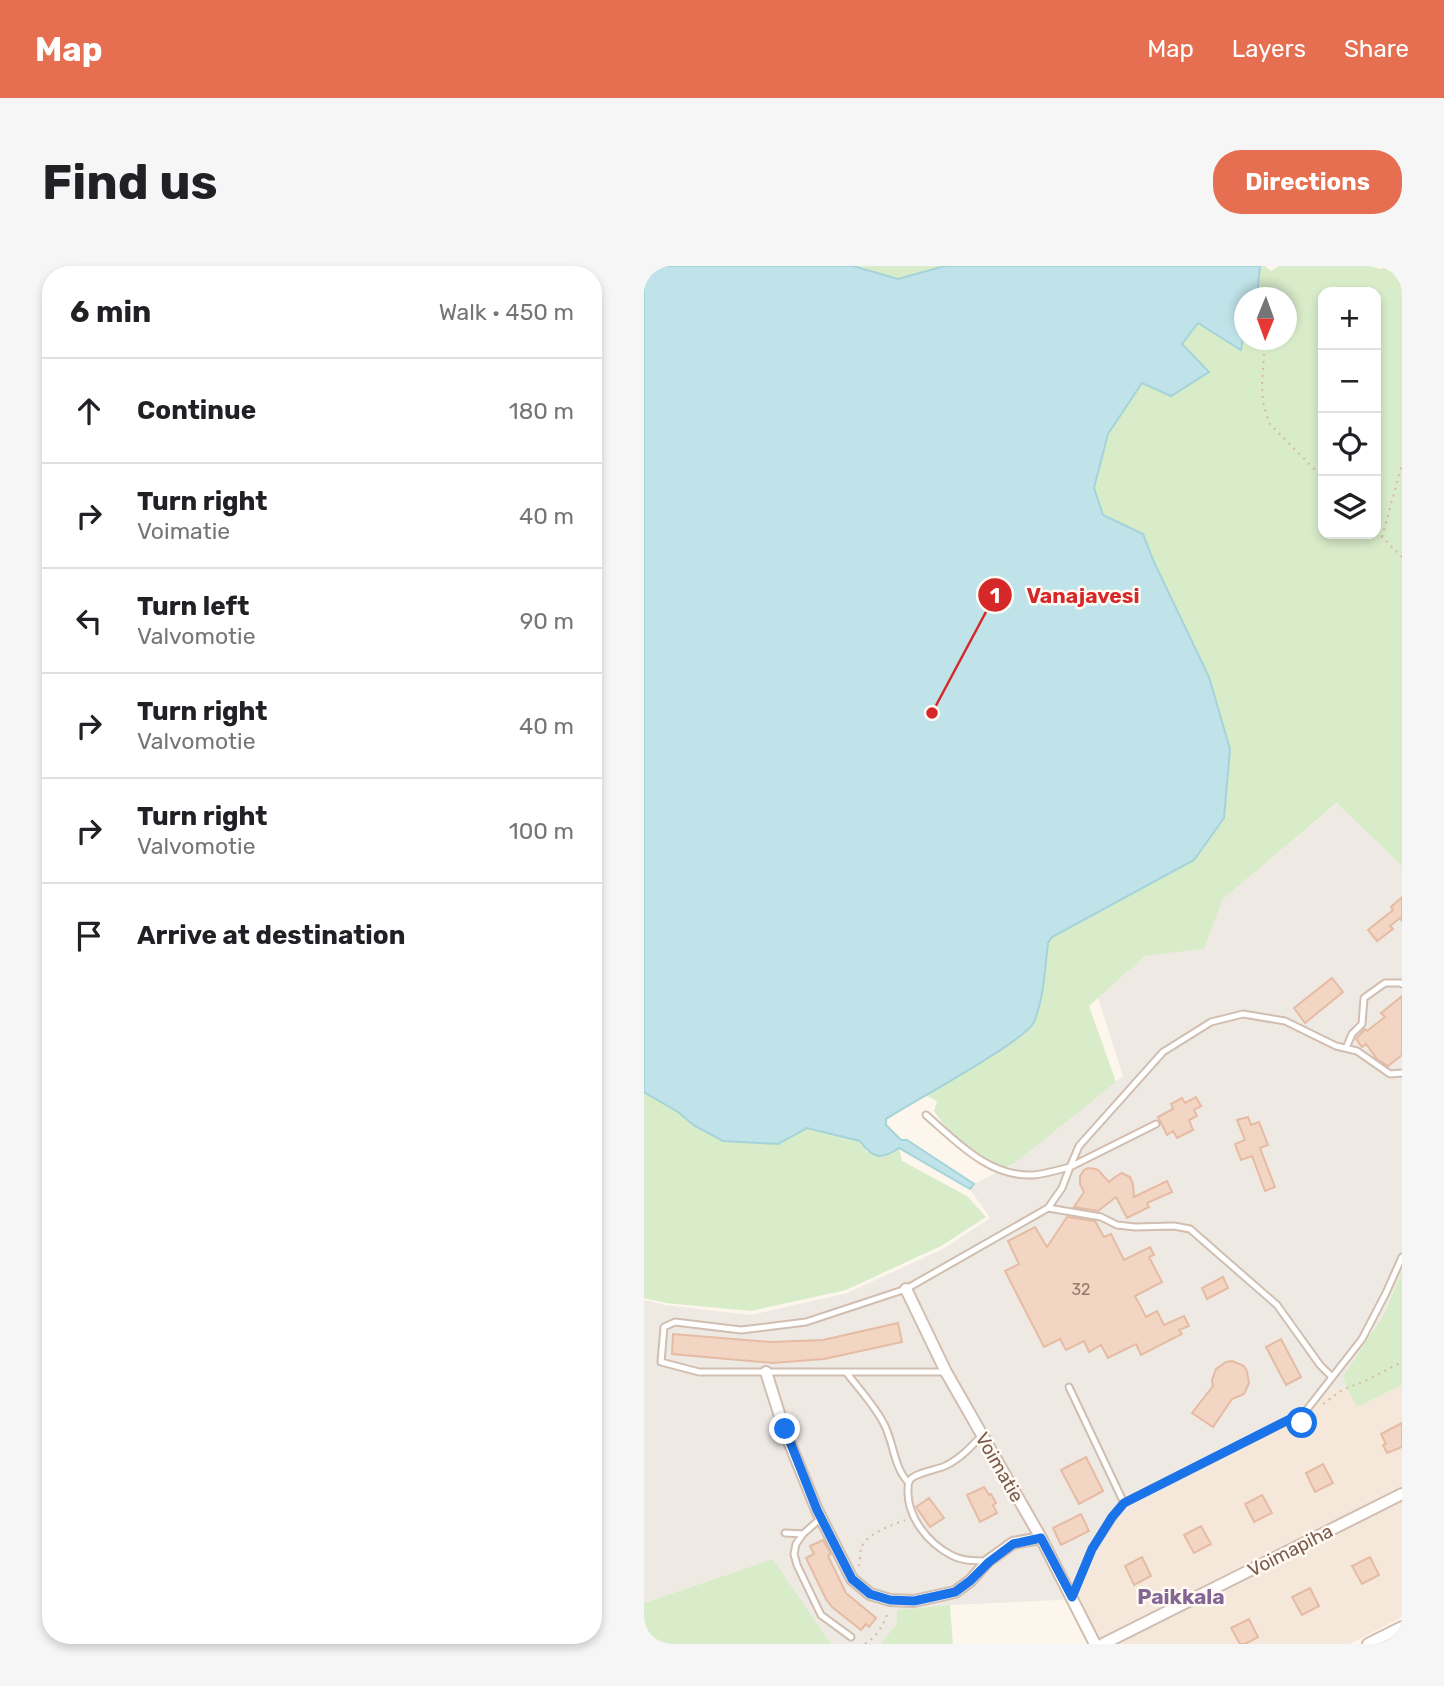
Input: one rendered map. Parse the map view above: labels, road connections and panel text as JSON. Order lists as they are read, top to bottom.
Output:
{
  "streets": {
    "street": ["Voimatie", "Voimapiha"]
  },
  "districts": ["Paikkala"],
  "places": ["Vanajavesi"],
  "house_numbers": ["32"],
  "north": "bottom",
  "page": {
    "header": "Map",
    "nav": ["Map", "Layers", "Share"],
    "buttons": "Directions",
    "title": "Find us",
    "heading": ["6 min", "Walk · 450 m"],
    "map_buttons": ["+", "−"],
    "list": [
      ["Continue", "180 m"],
      ["Turn right", "Voimatie", "40 m"],
      ["Turn left", "Valvomotie", "90 m"],
      ["Turn right", "Valvomotie", "40 m"],
      ["Turn right", "Valvomotie", "100 m"],
      "Arrive at destination"
    ]
  }
}
